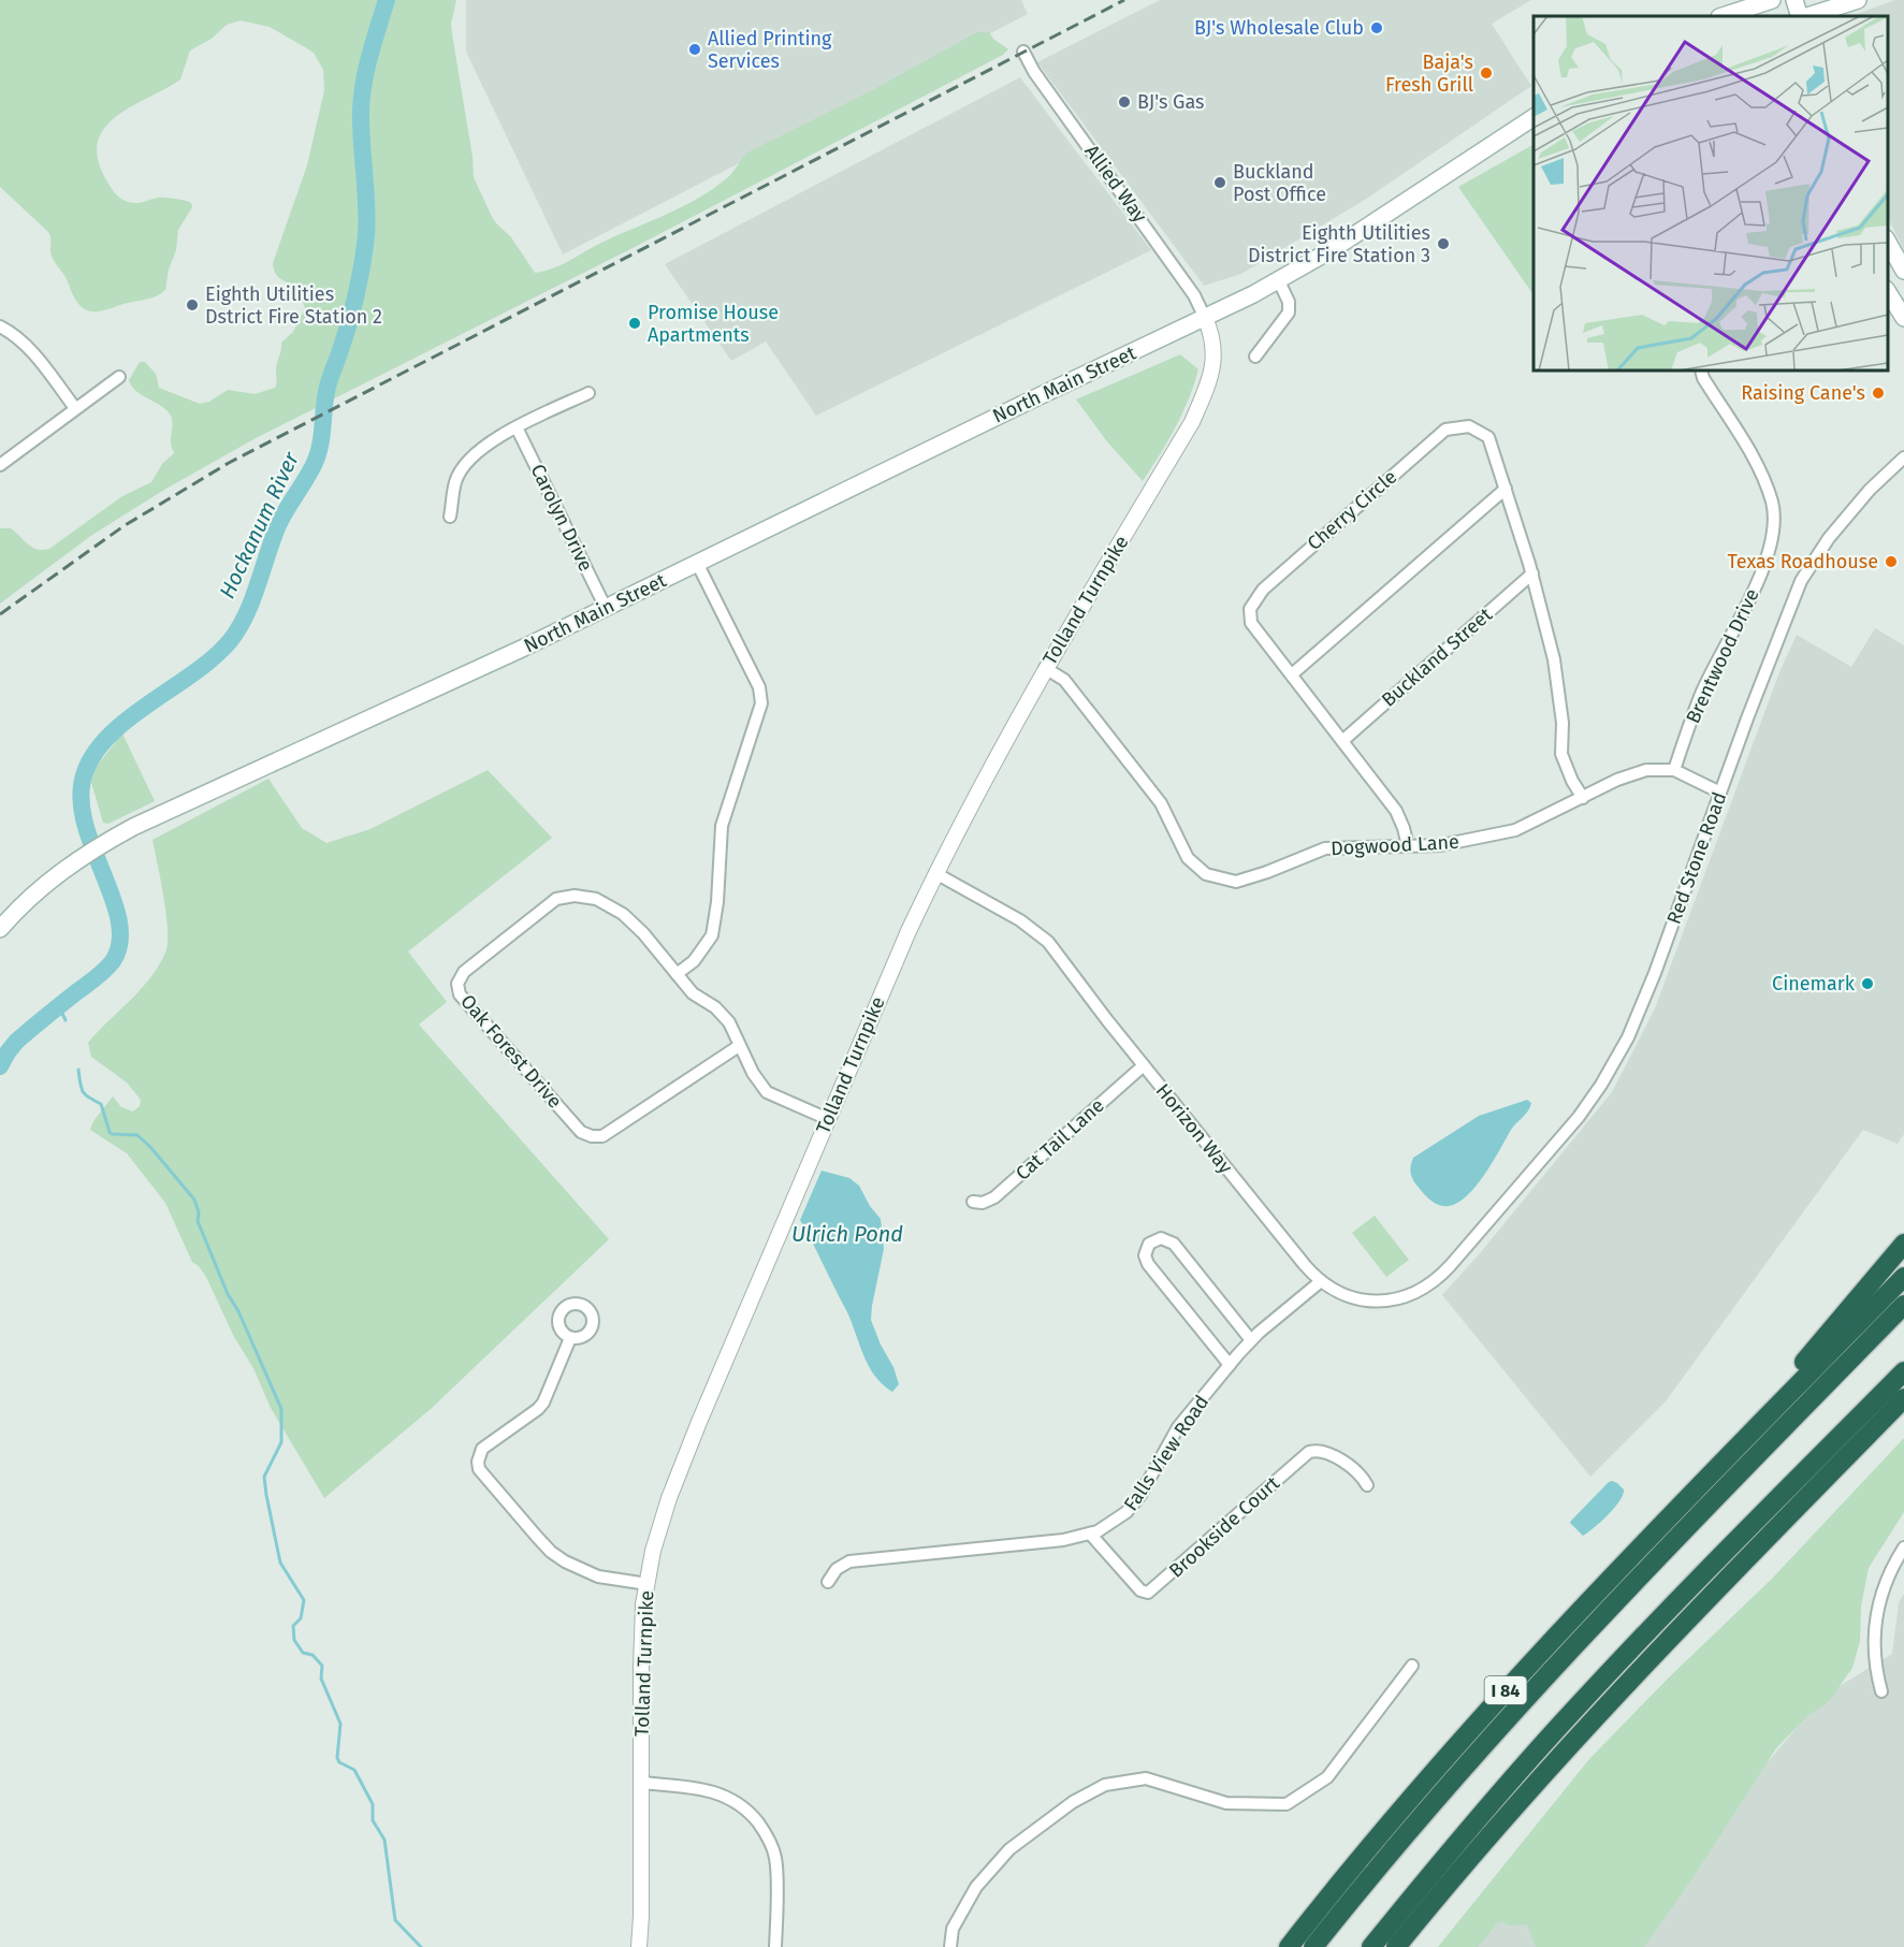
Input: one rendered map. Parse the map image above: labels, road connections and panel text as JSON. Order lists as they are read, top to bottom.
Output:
{
  "streets": {
    "highway": ["I 84"],
    "main road": ["North Main Street"],
    "street": [
      "Allied Way",
      "Cherry Circle",
      "Carolyn Drive",
      "Tolland Turnpike",
      "Brentwood Drive",
      "Buckland Street",
      "Dogwood Lane",
      "Red Stone Road",
      "Oak Forest Drive",
      "Horizon Way",
      "Cat Tail Lane",
      "Falls View Road",
      "Brookside Court"
    ]
  },
  "crossings": [
    ["Allied Way", "North Main Street"],
    ["Allied Way", "Tolland Turnpike"],
    ["North Main Street", "Carolyn Drive"],
    ["North Main Street", "Tolland Turnpike"],
    ["Cherry Circle", "Buckland Street"],
    ["Cherry Circle", "Dogwood Lane"],
    ["Tolland Turnpike", "Dogwood Lane"],
    ["Tolland Turnpike", "Oak Forest Drive"],
    ["Tolland Turnpike", "Horizon Way"],
    ["Brentwood Drive", "Dogwood Lane"],
    ["Dogwood Lane", "Red Stone Road"],
    ["Red Stone Road", "Horizon Way"],
    ["Horizon Way", "Cat Tail Lane"],
    ["Horizon Way", "Falls View Road"],
    ["Falls View Road", "Brookside Court"]
  ],
  "water": ["Hockanum River", "Ulrich Pond"],
  "places": [
    "BJ's Wholesale Club",
    "Allied Printing Services",
    "Baja's Fresh Grill",
    "BJ's Gas",
    "Buckland Post Office",
    "Eighth Utilities District Fire Station 3",
    "Eighth Utilities Dstrict Fire Station 2",
    "Promise House Apartments",
    "Raising Cane's",
    "Texas Roadhouse",
    "Cinemark"
  ]
}
